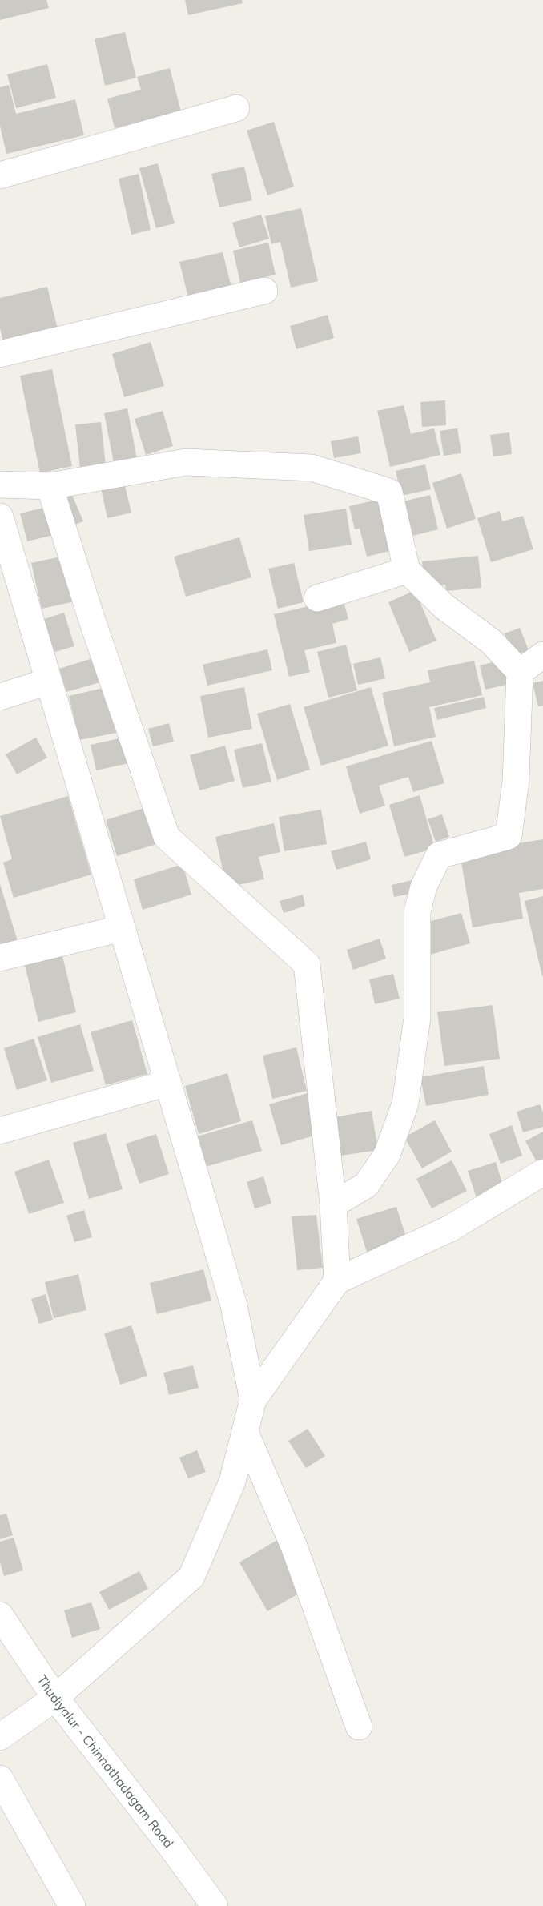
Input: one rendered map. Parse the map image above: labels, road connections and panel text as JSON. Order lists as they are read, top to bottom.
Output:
{
  "streets": {
    "street": ["Thudiyalur - Chinnathadagam Road"]
  }
}
